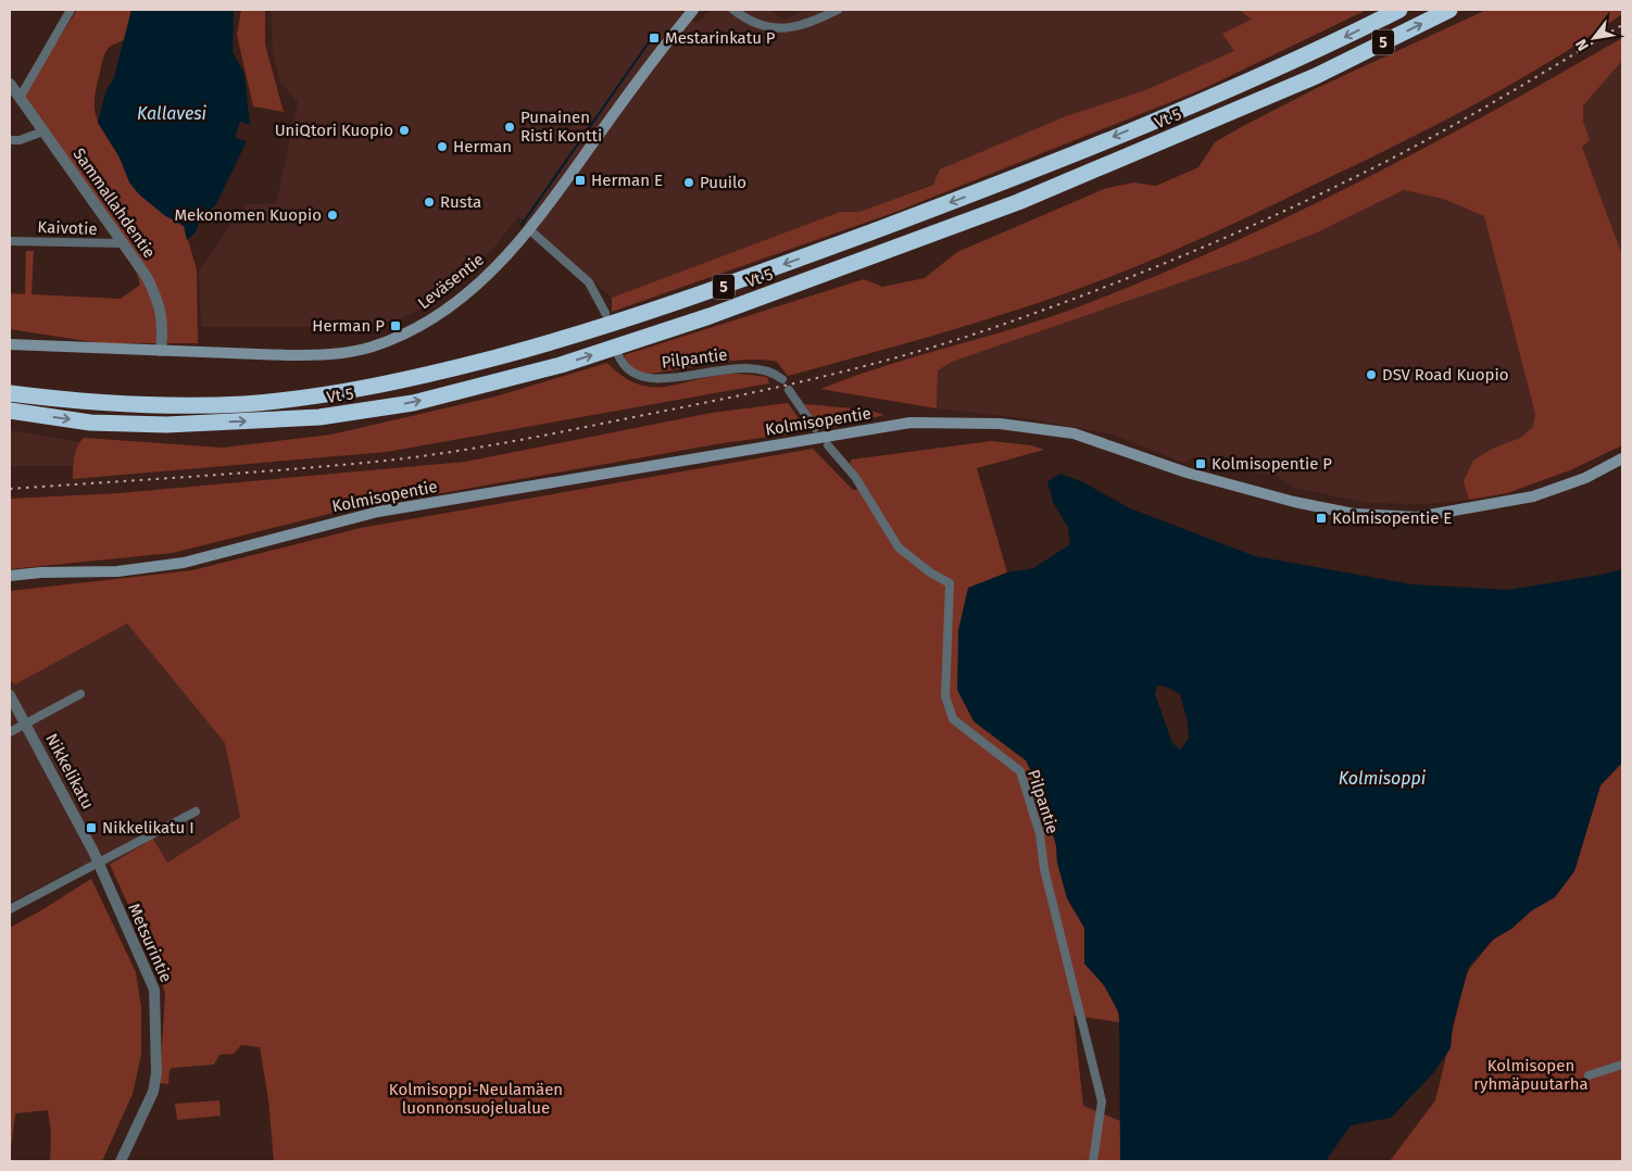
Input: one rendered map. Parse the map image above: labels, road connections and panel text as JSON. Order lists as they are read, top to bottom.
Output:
{
  "streets": {
    "highway": ["5", "Vt 5"],
    "main road": ["Leväsentie", "Kolmisopentie"],
    "street": [
      "Sammallahdentie",
      "Kaivotie",
      "Pilpantie",
      "Nikkelikatu",
      "Metsurintie"
    ]
  },
  "crossings": [
    ["Sammallahdentie", "Kaivotie"],
    ["Sammallahdentie", "Leväsentie"],
    ["Nikkelikatu", "Metsurintie"]
  ],
  "water": ["Kallavesi", "Kolmisoppi"],
  "parks": ["Kolmisopen ryhmäpuutarha", "Kolmisoppi-Neulamäen luonnonsuojelualue"],
  "places": {
    "transit": [
      "Mestarinkatu P",
      "Herman E",
      "Herman P",
      "Kolmisopentie P",
      "Kolmisopentie E",
      "Nikkelikatu I"
    ],
    "other": [
      "Punainen Risti Kontti",
      "UniQtori Kuopio",
      "Herman",
      "Puuilo",
      "Rusta",
      "Mekonomen Kuopio",
      "DSV Road Kuopio"
    ]
  },
  "north": "bottom left"
}
